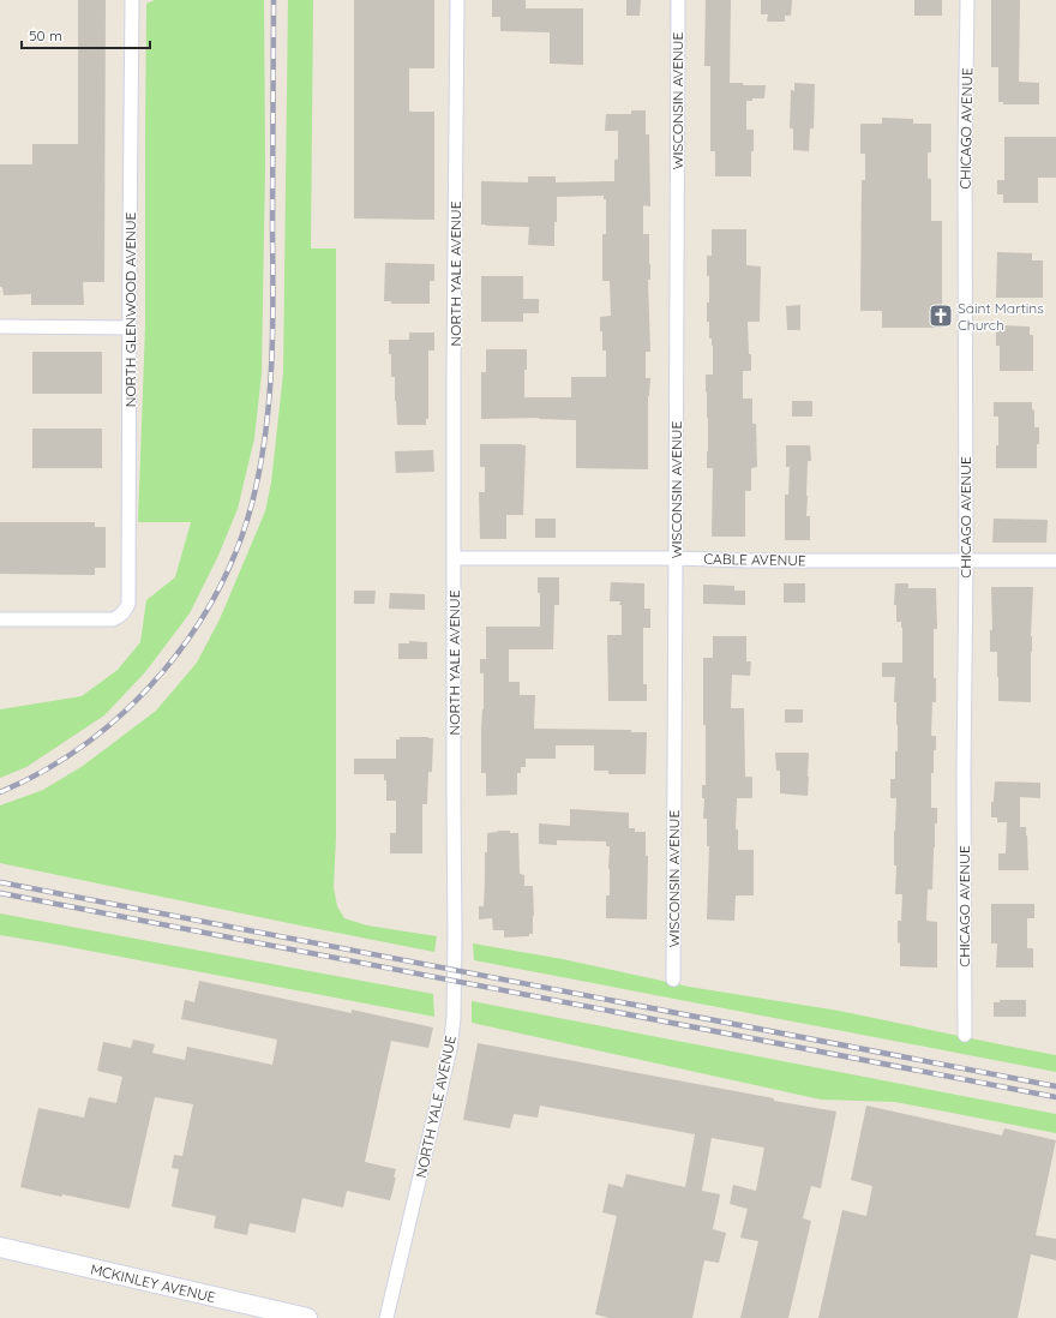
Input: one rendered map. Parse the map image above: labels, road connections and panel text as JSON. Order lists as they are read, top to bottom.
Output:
{
  "streets": {
    "main road": ["MCKINLEY AVENUE"],
    "street": [
      "WISCONSIN AVENUE",
      "CHICAGO AVENUE",
      "NORTH YALE AVENUE",
      "NORTH GLENWOOD AVENUE",
      "CABLE AVENUE"
    ]
  },
  "crossings": [
    ["WISCONSIN AVENUE", "CABLE AVENUE"],
    ["CHICAGO AVENUE", "CABLE AVENUE"],
    ["NORTH YALE AVENUE", "CABLE AVENUE"]
  ],
  "places": {
    "church": ["Saint Martins Church"]
  },
  "scale_bar": "50 m"
}
